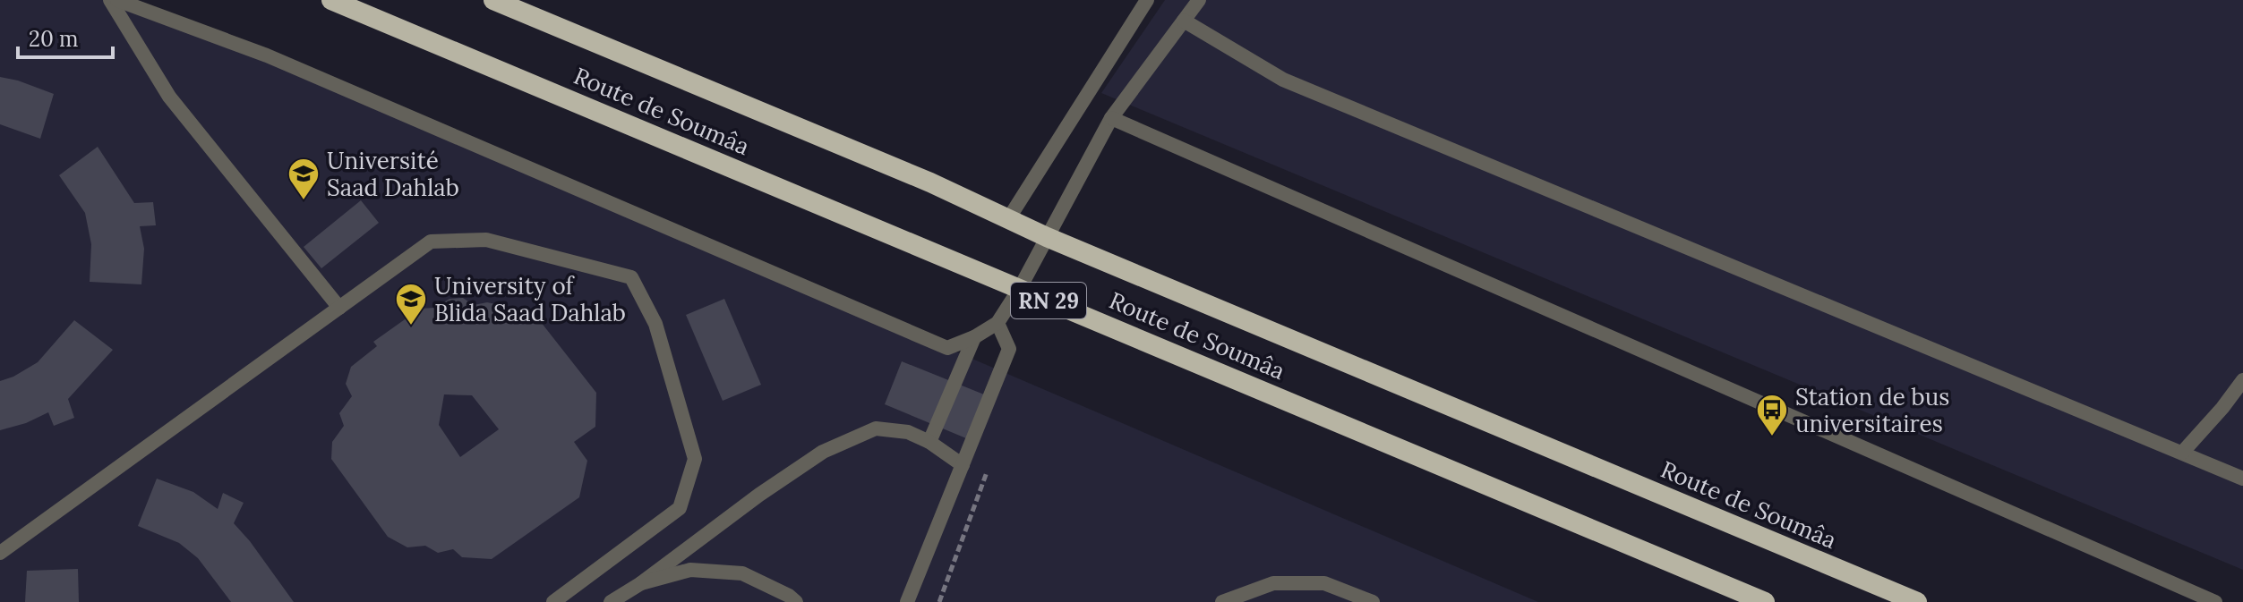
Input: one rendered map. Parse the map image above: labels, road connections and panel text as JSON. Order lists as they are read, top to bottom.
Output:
{
  "streets": {
    "highway": ["Route de Soumâa", "RN 29"]
  },
  "places": {
    "school or university": ["Université Saad Dahlab", "University of Blida Saad Dahlab"],
    "bus stop": ["Station de bus universitaires"]
  },
  "scale_bar": "20 m"
}
